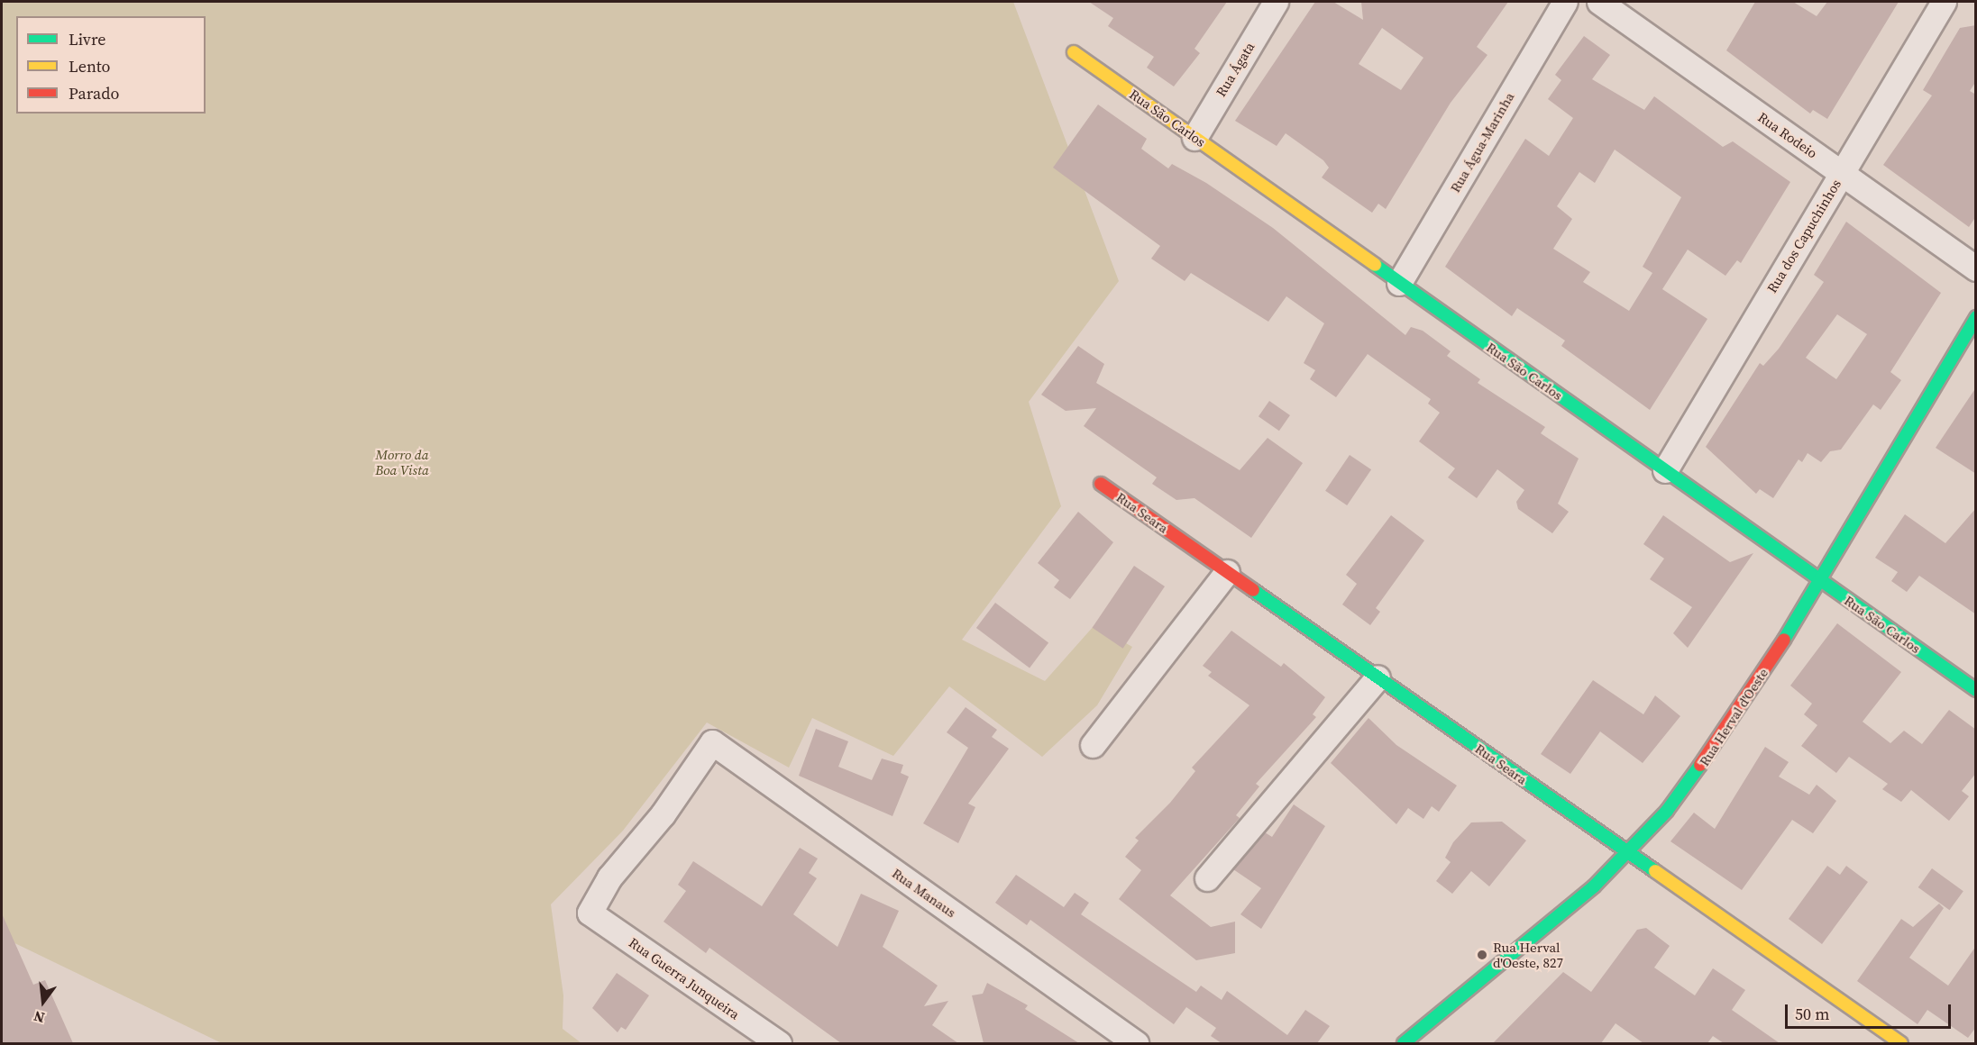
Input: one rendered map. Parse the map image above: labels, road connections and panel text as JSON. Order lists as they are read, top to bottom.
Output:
{
  "streets": {
    "street": [
      "Rua Ágata",
      "Rua São Carlos",
      "Rua Rodeio",
      "Rua Água-Marinha",
      "Rua dos Capuchinhos",
      "Rua Seara",
      "Rua Herval d'Oeste",
      "Rua Manaus",
      "Rua Guerra Junqueira"
    ]
  },
  "crossings": [
    ["Rua Ágata", "Rua São Carlos"],
    ["Rua São Carlos", "Rua Água-Marinha"],
    ["Rua São Carlos", "Rua dos Capuchinhos"],
    ["Rua São Carlos", "Rua Herval d'Oeste"],
    ["Rua Rodeio", "Rua dos Capuchinhos"],
    ["Rua Seara", "Rua Herval d'Oeste"],
    ["Rua Manaus", "Rua Guerra Junqueira"]
  ],
  "parks": ["Morro da Boa Vista"],
  "places": ["Rua Herval d'Oeste, 827"],
  "legend": ["Livre", "Lento", "Parado"],
  "scale_bar": "50 m",
  "north": "bottom"
}
